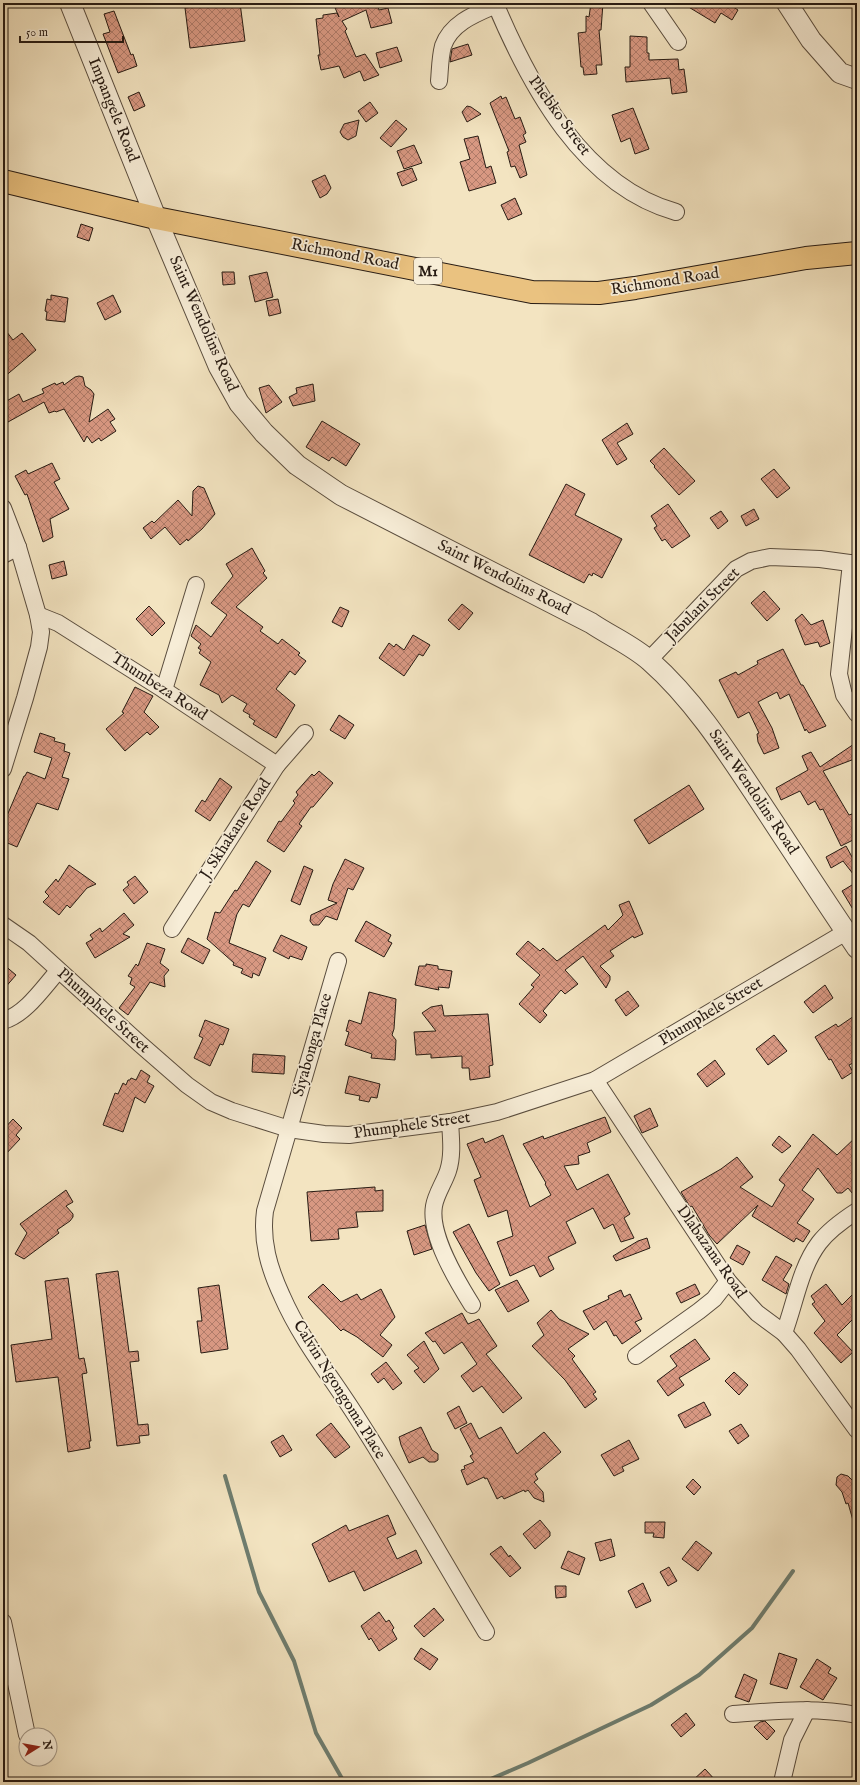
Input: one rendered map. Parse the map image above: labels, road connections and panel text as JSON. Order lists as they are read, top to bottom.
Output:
{
  "streets": {
    "highway": ["Richmond Road", "M1"],
    "street": [
      "Impangele Road",
      "Phebko Street",
      "Saint Wendolins Road",
      "Jabulani Street",
      "Thumbeza Road",
      "J. Skhakane Road",
      "Phumphele Street",
      "Siyabonga Place",
      "Dlabazana Road",
      "Calvin Ngongoma Place"
    ]
  },
  "crossings": [
    ["Impangele Road", "Richmond Road"],
    ["Impangele Road", "Saint Wendolins Road"],
    ["Richmond Road", "Saint Wendolins Road"],
    ["Saint Wendolins Road", "Jabulani Street"],
    ["Saint Wendolins Road", "Phumphele Street"],
    ["Thumbeza Road", "J. Skhakane Road"],
    ["Phumphele Street", "Siyabonga Place"],
    ["Phumphele Street", "Dlabazana Road"],
    ["Phumphele Street", "Calvin Ngongoma Place"],
    ["Siyabonga Place", "Calvin Ngongoma Place"]
  ],
  "scale_bar": "50 m",
  "north": "right"
}
